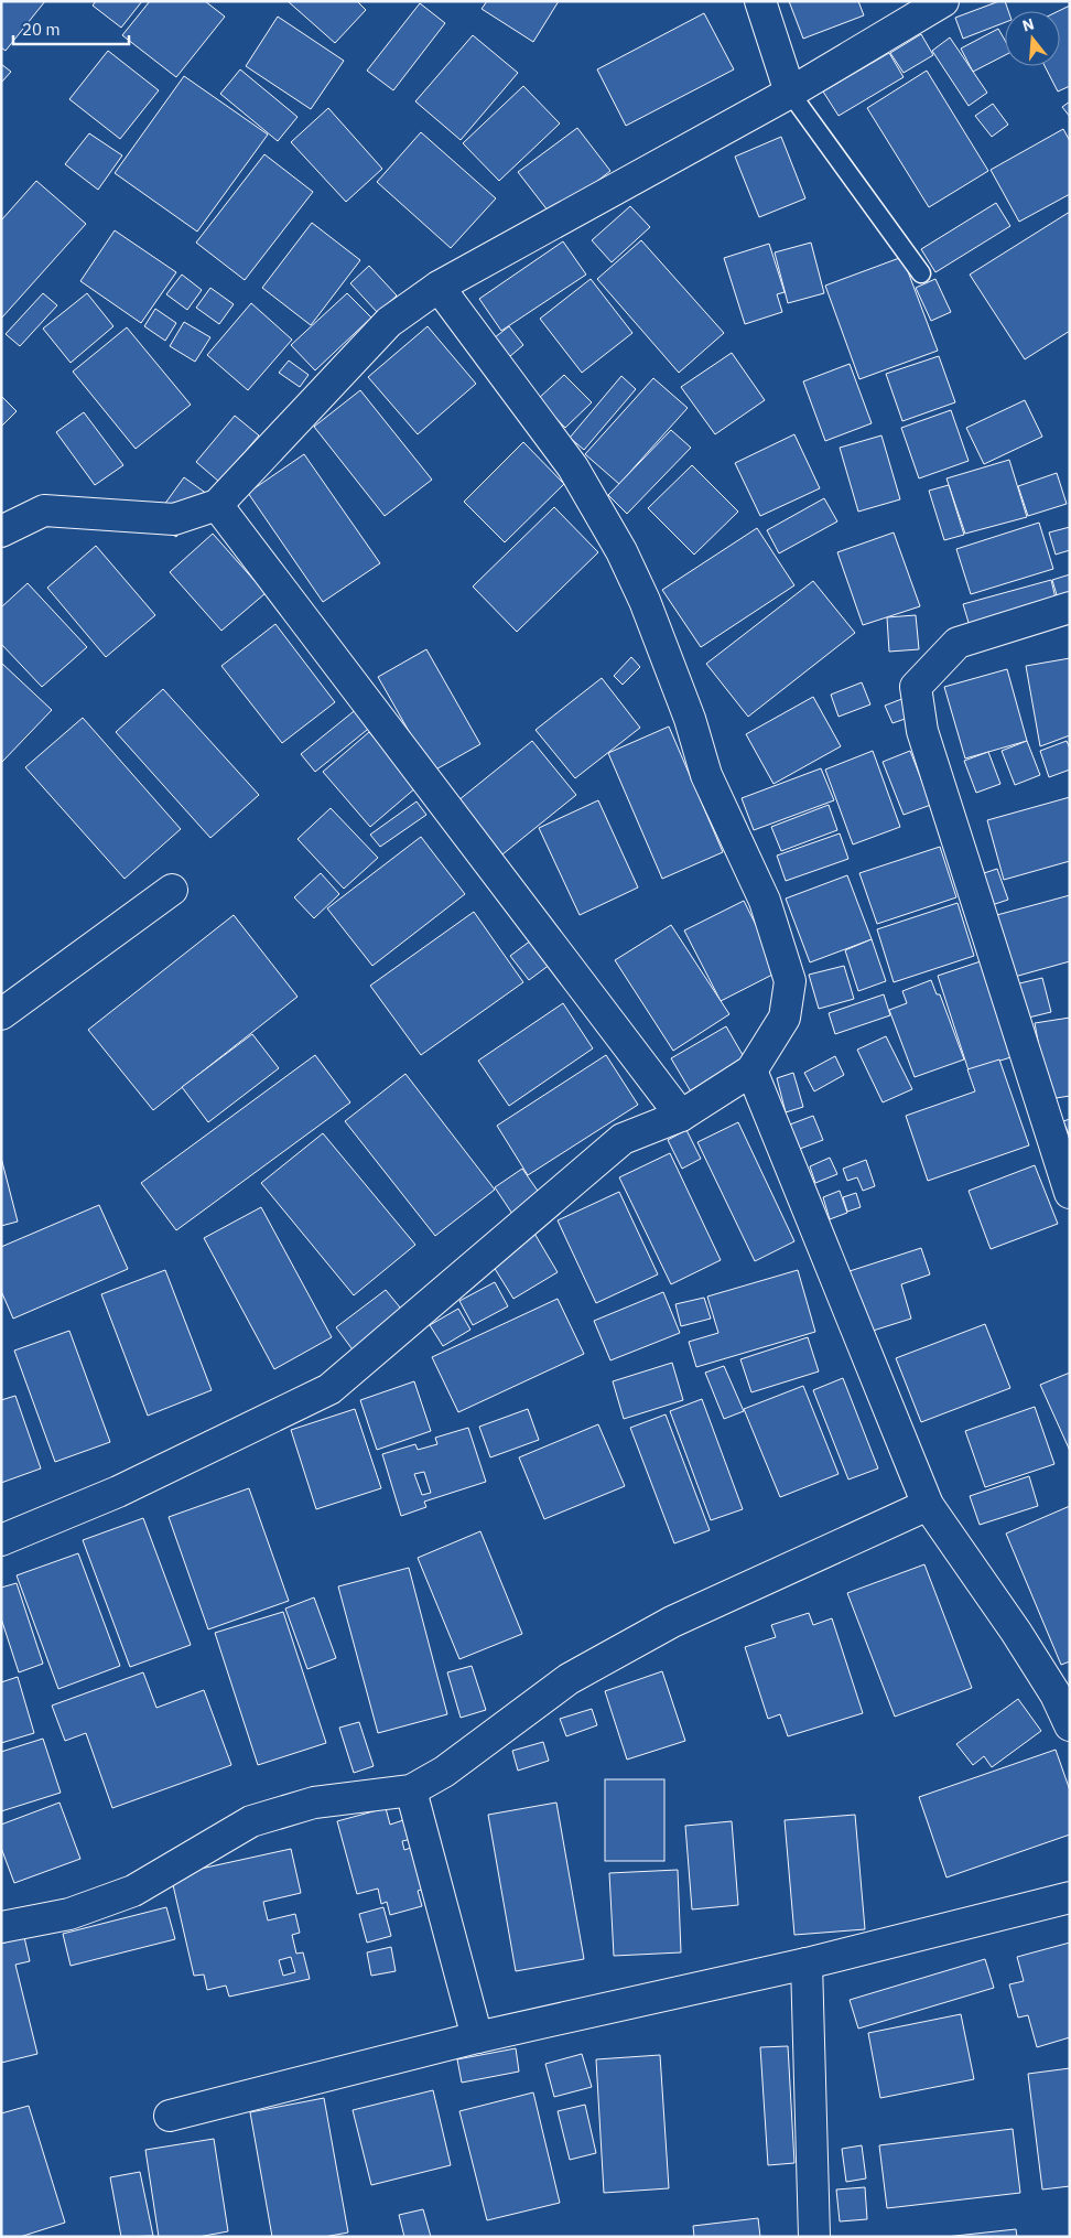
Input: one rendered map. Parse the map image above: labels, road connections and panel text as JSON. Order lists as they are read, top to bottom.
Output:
{
  "scale_bar": "20 m",
  "north": "top"
}
